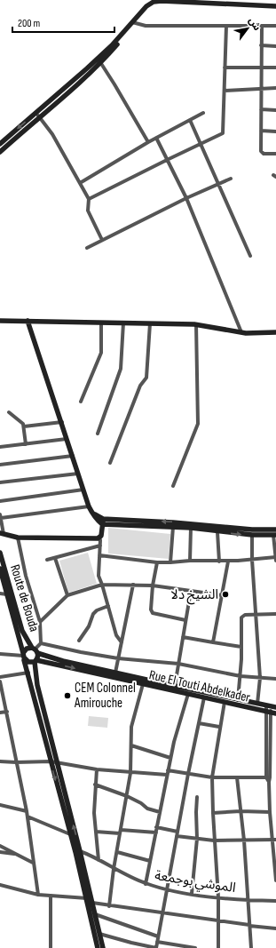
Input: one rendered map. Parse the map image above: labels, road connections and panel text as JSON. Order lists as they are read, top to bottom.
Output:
{
  "streets": {
    "street": ["Route de Bouda", "Rue El Touti Abdelkader", "الموشي بوجمعة"]
  },
  "crossings": [
    ["Route de Bouda", "Rue El Touti Abdelkader"],
    ["Route de Bouda", "الموشي بوجمعة"]
  ],
  "places": ["الشيخ دلا", "CEM Colonnel Amirouche"],
  "scale_bar": "200 m",
  "north": "top right"
}
